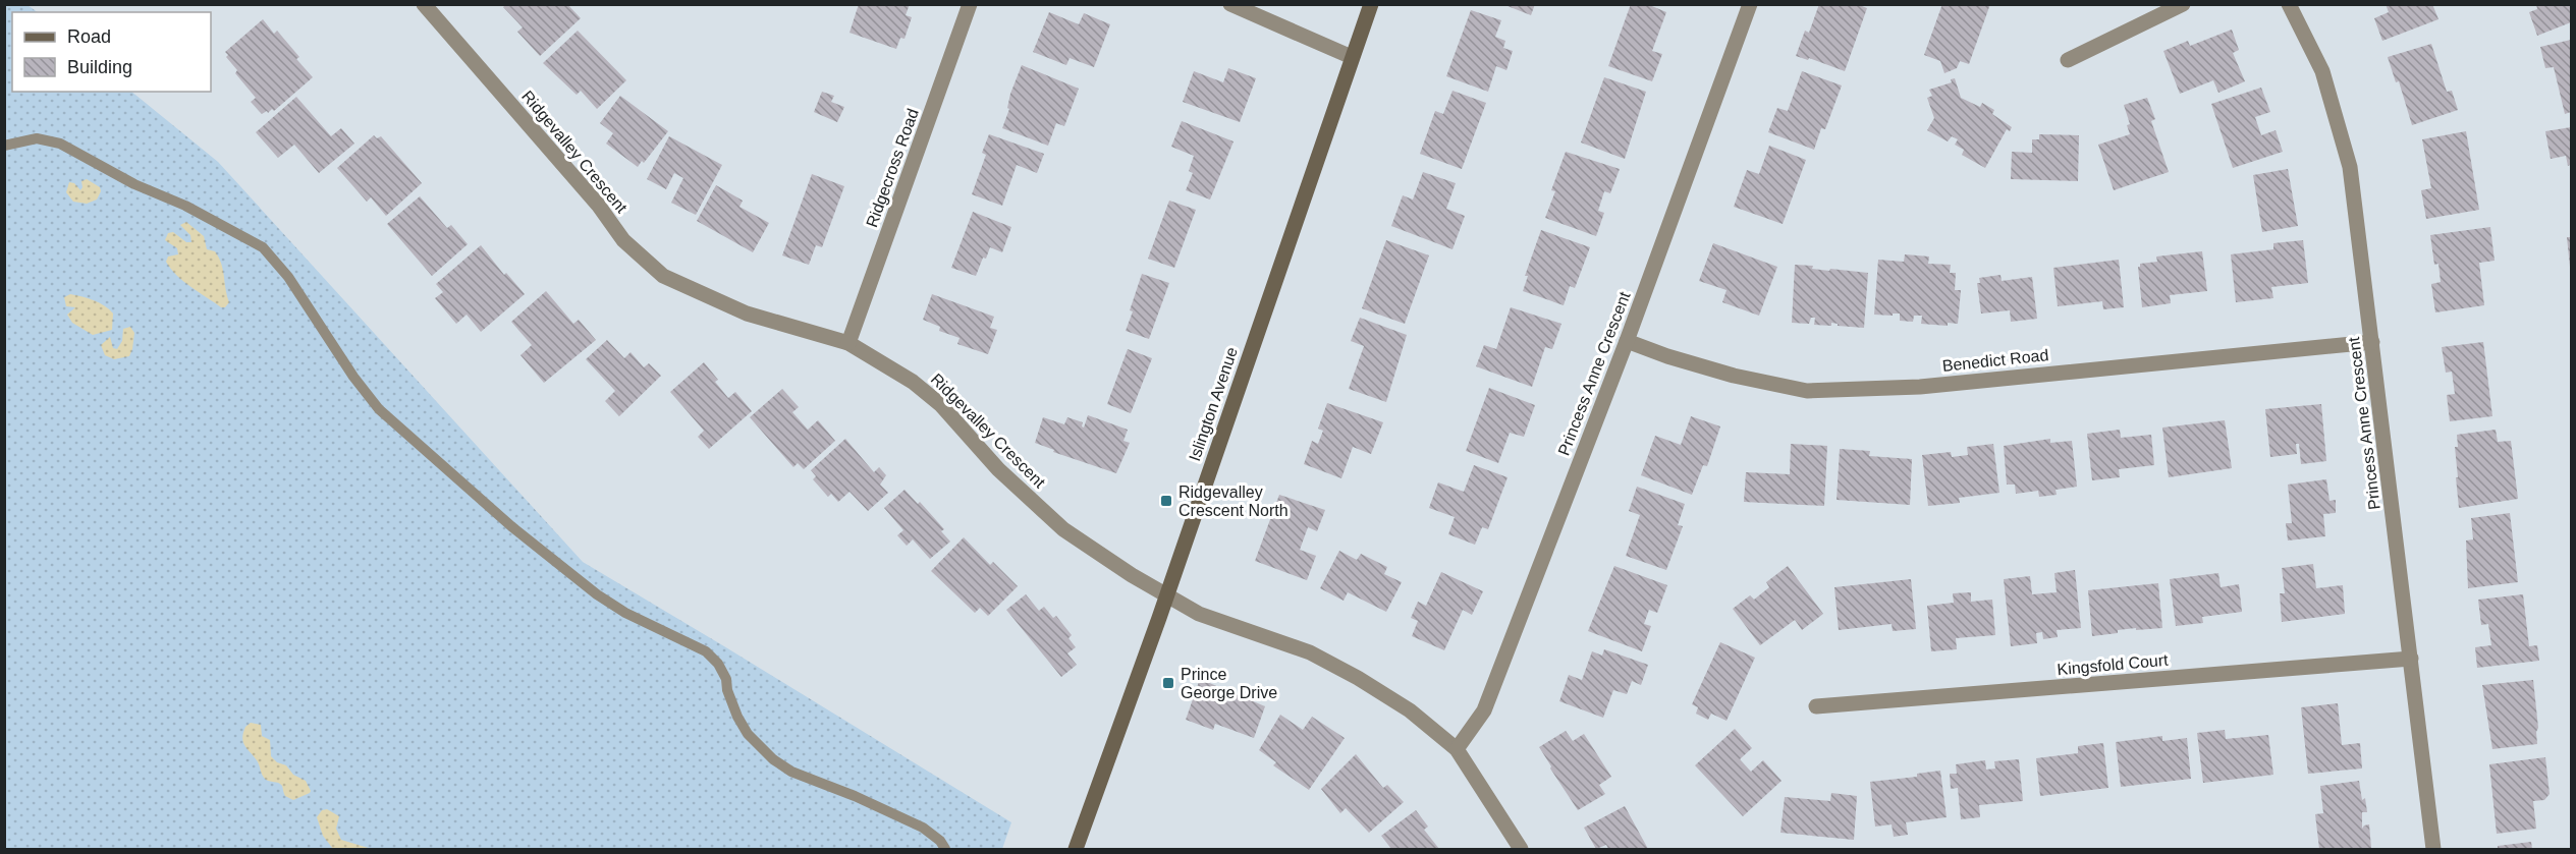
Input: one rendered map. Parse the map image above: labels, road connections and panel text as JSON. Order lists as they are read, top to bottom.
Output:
{
  "streets": {
    "main road": ["Islington Avenue"],
    "street": [
      "Ridgevalley Crescent",
      "Ridgecross Road",
      "Benedict Road",
      "Princess Anne Crescent",
      "Kingsfold Court"
    ]
  },
  "crossings": [
    ["Ridgevalley Crescent", "Ridgecross Road"],
    ["Ridgevalley Crescent", "Islington Avenue"],
    ["Benedict Road", "Princess Anne Crescent"],
    ["Princess Anne Crescent", "Kingsfold Court"]
  ],
  "places": {
    "transit": ["Ridgevalley Crescent North", "Prince George Drive"]
  },
  "legend": ["Road", "Building"]
}
